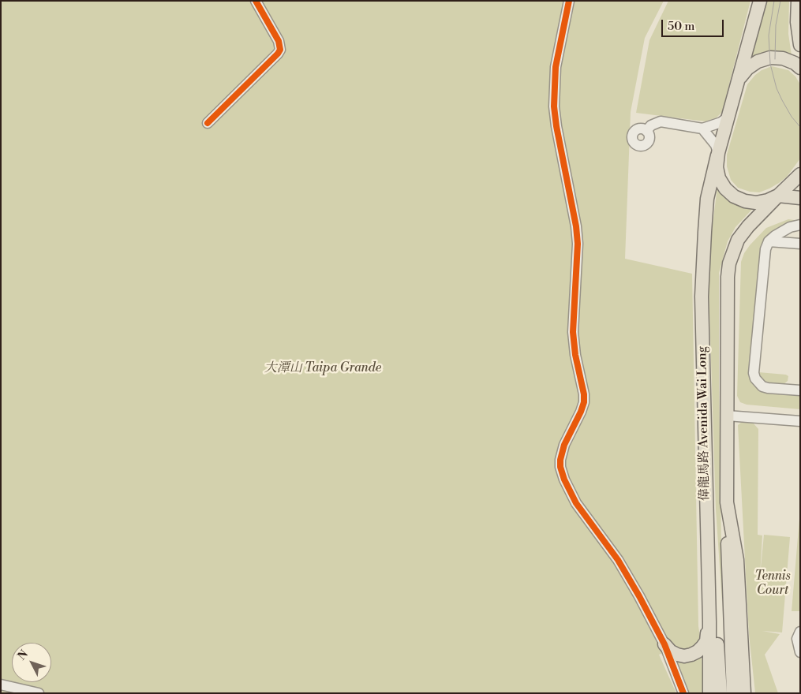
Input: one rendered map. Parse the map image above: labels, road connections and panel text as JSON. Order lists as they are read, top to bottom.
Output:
{
  "streets": {
    "main road": ["偉龍馬路 Avenida Wai Long"]
  },
  "parks": ["大潭山 Taipa Grande", "Tennis Court"],
  "scale_bar": "50 m",
  "north": "top left"
}
